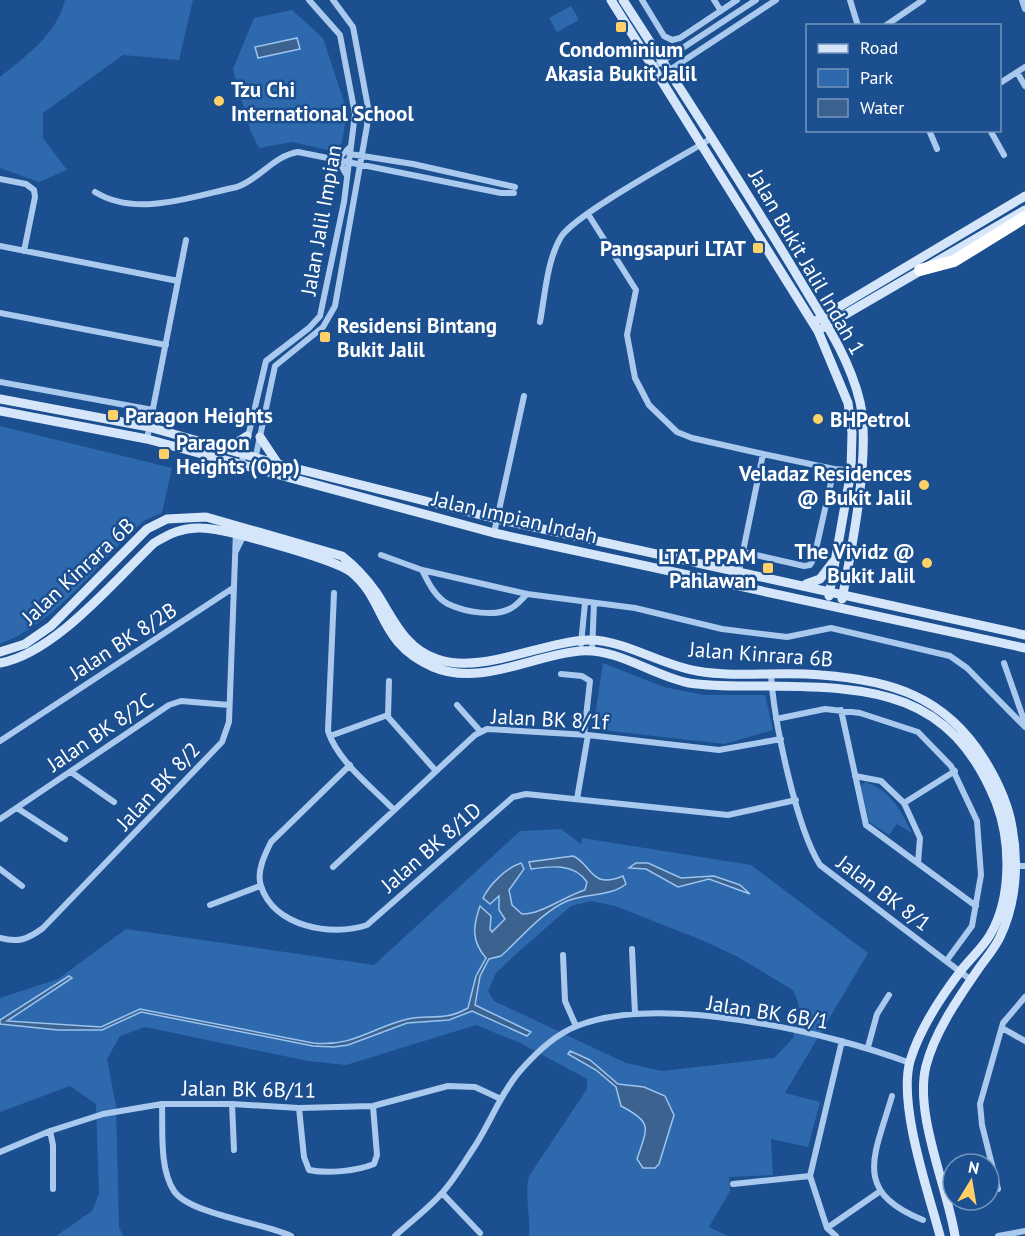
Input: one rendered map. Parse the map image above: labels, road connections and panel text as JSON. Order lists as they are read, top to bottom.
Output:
{
  "streets": {
    "street": [
      "Jalan Jalil Impian",
      "Jalan Bukit Jalil Indah 1",
      "Jalan Impian Indah",
      "Jalan Kinrara 6B",
      "Jalan BK 8/2B",
      "Jalan BK 8/1f",
      "Jalan BK 8/2C",
      "Jalan BK 8/2",
      "Jalan BK 8/1D",
      "Jalan BK 8/1",
      "Jalan BK 6B/1",
      "Jalan BK 6B/11"
    ]
  },
  "crossings": [
    ["Jalan Jalil Impian", "Jalan Impian Indah"],
    ["Jalan Bukit Jalil Indah 1", "Jalan Impian Indah"],
    ["Jalan Kinrara 6B", "Jalan BK 8/1"],
    ["Jalan Kinrara 6B", "Jalan BK 6B/1"],
    ["Jalan BK 8/2B", "Jalan BK 8/2"],
    ["Jalan BK 8/1f", "Jalan BK 8/1"],
    ["Jalan BK 8/2C", "Jalan BK 8/2"],
    ["Jalan BK 8/1D", "Jalan BK 8/1"],
    ["Jalan BK 6B/1", "Jalan BK 6B/11"]
  ],
  "places": {
    "transit": [
      "Condominium Akasia Bukit Jalil",
      "Pangsapuri LTAT",
      "Residensi Bintang Bukit Jalil",
      "Paragon Heights",
      "Paragon Heights (Opp)",
      "LTAT PPAM Pahlawan"
    ],
    "other": [
      "Tzu Chi International School",
      "BHPetrol",
      "Veladaz Residences @ Bukit Jalil",
      "The Vividz @ Bukit Jalil"
    ]
  },
  "legend": ["Road", "Park", "Water"],
  "north": "top"
}
